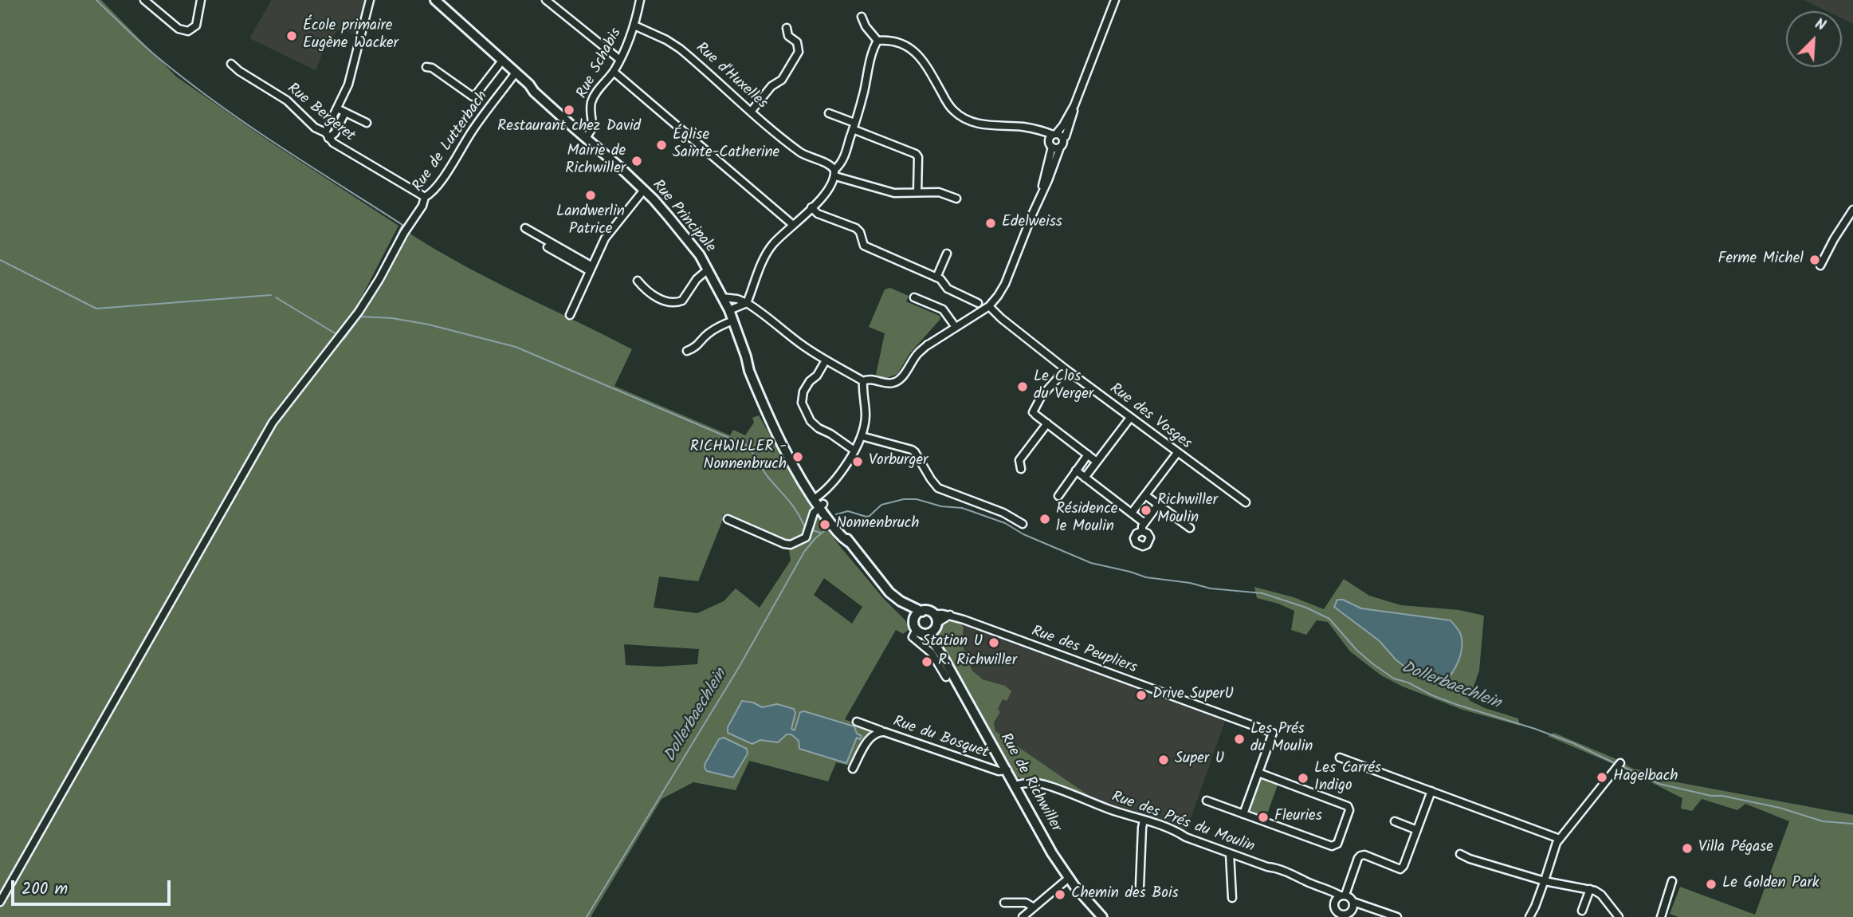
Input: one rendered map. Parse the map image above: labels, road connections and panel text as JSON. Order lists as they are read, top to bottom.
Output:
{
  "streets": {
    "main road": ["Rue Principale", "Rue de Richwiller"],
    "street": [
      "Rue Schabis",
      "Rue d'Huxelles",
      "Rue Bergeret",
      "Rue de Lutterbach",
      "Rue des Vosges",
      "Rue des Peupliers",
      "Rue du Bosquet",
      "Rue des Prés du Moulin"
    ]
  },
  "crossings": [
    ["Rue Schabis", "Rue d'Huxelles"],
    ["Rue Schabis", "Rue Principale"],
    ["Rue Bergeret", "Rue de Lutterbach"],
    ["Rue de Lutterbach", "Rue Principale"],
    ["Rue Principale", "Rue de Richwiller"],
    ["Rue des Peupliers", "Rue de Richwiller"],
    ["Rue du Bosquet", "Rue de Richwiller"],
    ["Rue de Richwiller", "Rue des Prés du Moulin"]
  ],
  "water": ["Dollerbaechlein"],
  "places": [
    "École primaire Eugène Wacker",
    "Restaurant chez David",
    "Église Sainte-Catherine",
    "Mairie de Richwiller",
    "Landwerlin Patrice",
    "Edelweiss",
    "Ferme Michel",
    "Le Clos du Verger",
    "RICHWILLER - Nonnenbruch",
    "Vorburger",
    "Richwiller Moulin",
    "Résidence le Moulin",
    "Nonnenbruch",
    "Station U",
    "R. Richwiller",
    "Drive SuperU",
    "Les Prés du Moulin",
    "Super U",
    "Hagelbach",
    "Les Carrés Indigo",
    "Fleuries",
    "Villa Pégase",
    "Le Golden Park",
    "Chemin des Bois"
  ],
  "scale_bar": "200 m",
  "north": "top right"
}
